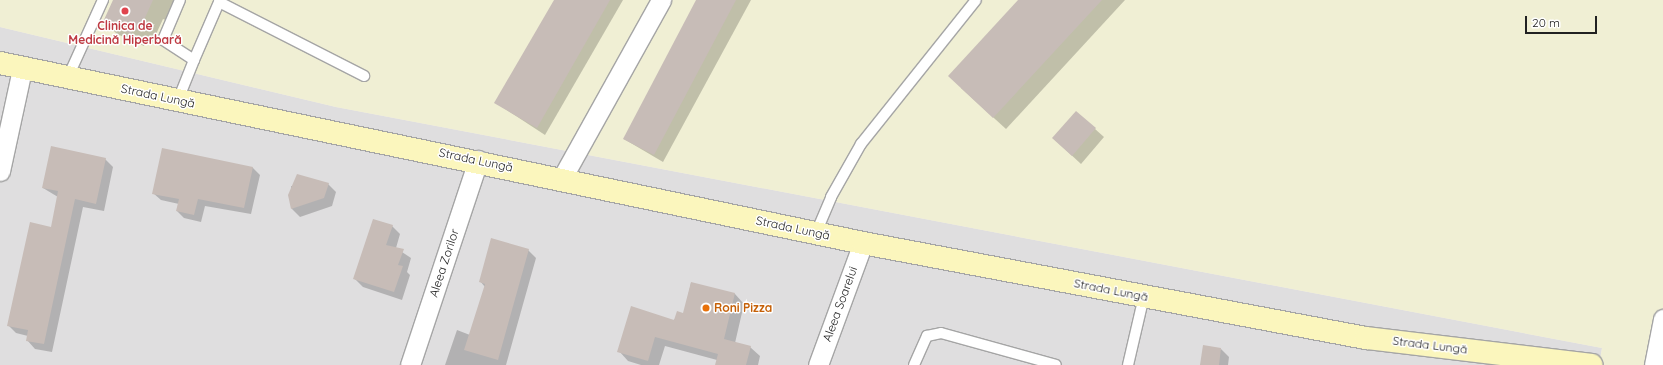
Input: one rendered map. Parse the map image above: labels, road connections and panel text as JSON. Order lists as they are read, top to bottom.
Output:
{
  "streets": {
    "main road": ["Strada Lungă"],
    "street": ["Aleea Zorilor", "Aleea Soarelui"]
  },
  "crossings": [
    ["Strada Lungă", "Aleea Zorilor"],
    ["Strada Lungă", "Aleea Soarelui"]
  ],
  "places": ["Clinica de Medicină Hiperbară", "Roni Pizza"],
  "scale_bar": "20 m"
}
